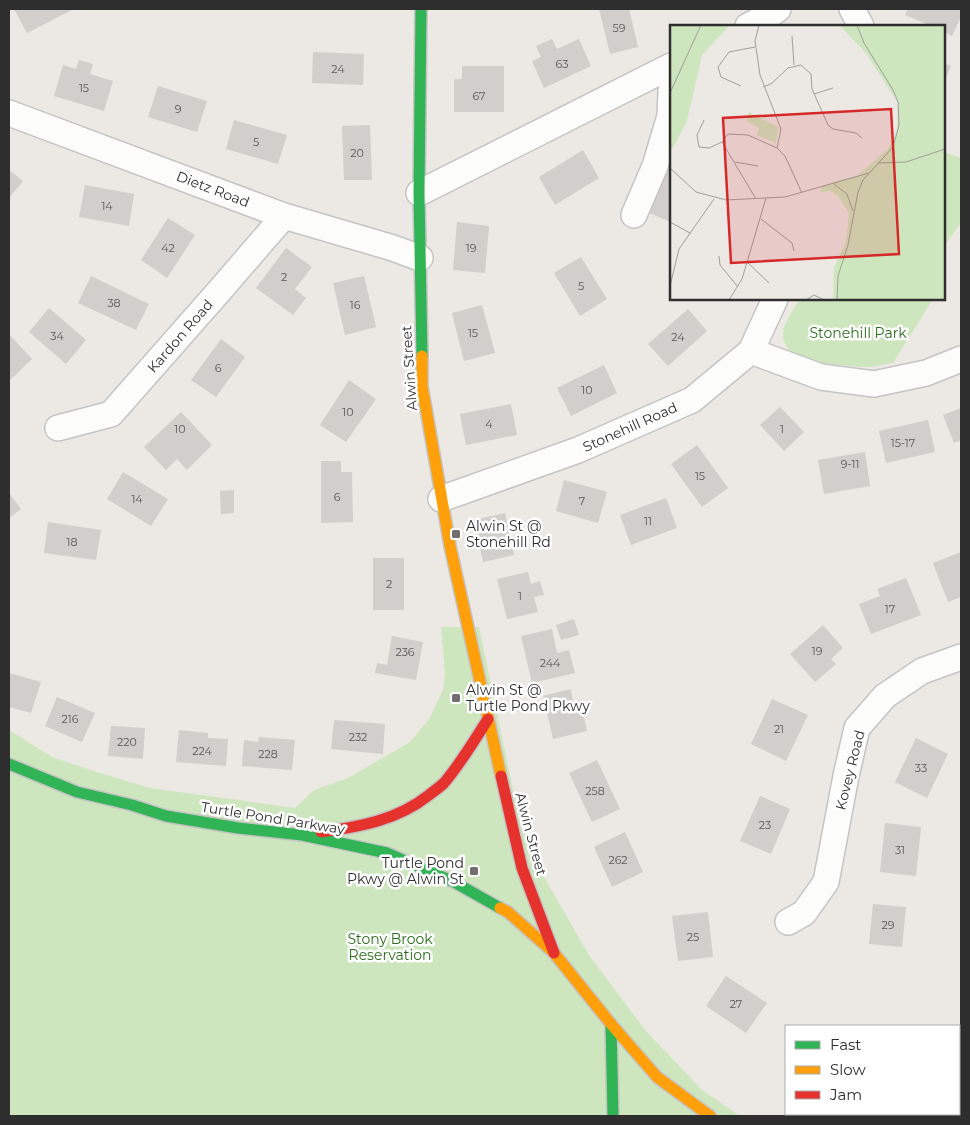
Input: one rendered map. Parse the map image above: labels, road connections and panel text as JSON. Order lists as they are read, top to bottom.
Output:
{
  "streets": {
    "street": [
      "Dietz Road",
      "Kardon Road",
      "Alwin Street",
      "Stonehill Road",
      "Kovey Road",
      "Turtle Pond Parkway"
    ]
  },
  "crossings": [
    ["Dietz Road", "Kardon Road"],
    ["Dietz Road", "Alwin Street"],
    ["Alwin Street", "Stonehill Road"],
    ["Alwin Street", "Turtle Pond Parkway"]
  ],
  "parks": ["Stonehill Park", "Stony Brook Reservation"],
  "places": {
    "transit": ["Alwin St @ Stonehill Rd", "Alwin St @ Turtle Pond Pkwy", "Turtle Pond Pkwy @ Alwin St"]
  },
  "house_numbers": [
    "59",
    "63",
    "24",
    "15",
    "67",
    "9",
    "5",
    "20",
    "14",
    "42",
    "19",
    "2",
    "5",
    "38",
    "16",
    "15",
    "34",
    "24",
    "6",
    "10",
    "10",
    "4",
    "10",
    "1",
    "15-17",
    "9-11",
    "15",
    "6",
    "14",
    "7",
    "11",
    "18",
    "2",
    "1",
    "17",
    "19",
    "236",
    "244",
    "216",
    "21",
    "232",
    "220",
    "224",
    "228",
    "33",
    "258",
    "23",
    "31",
    "262",
    "29",
    "25",
    "27"
  ],
  "legend": ["Fast", "Slow", "Jam"]
}
